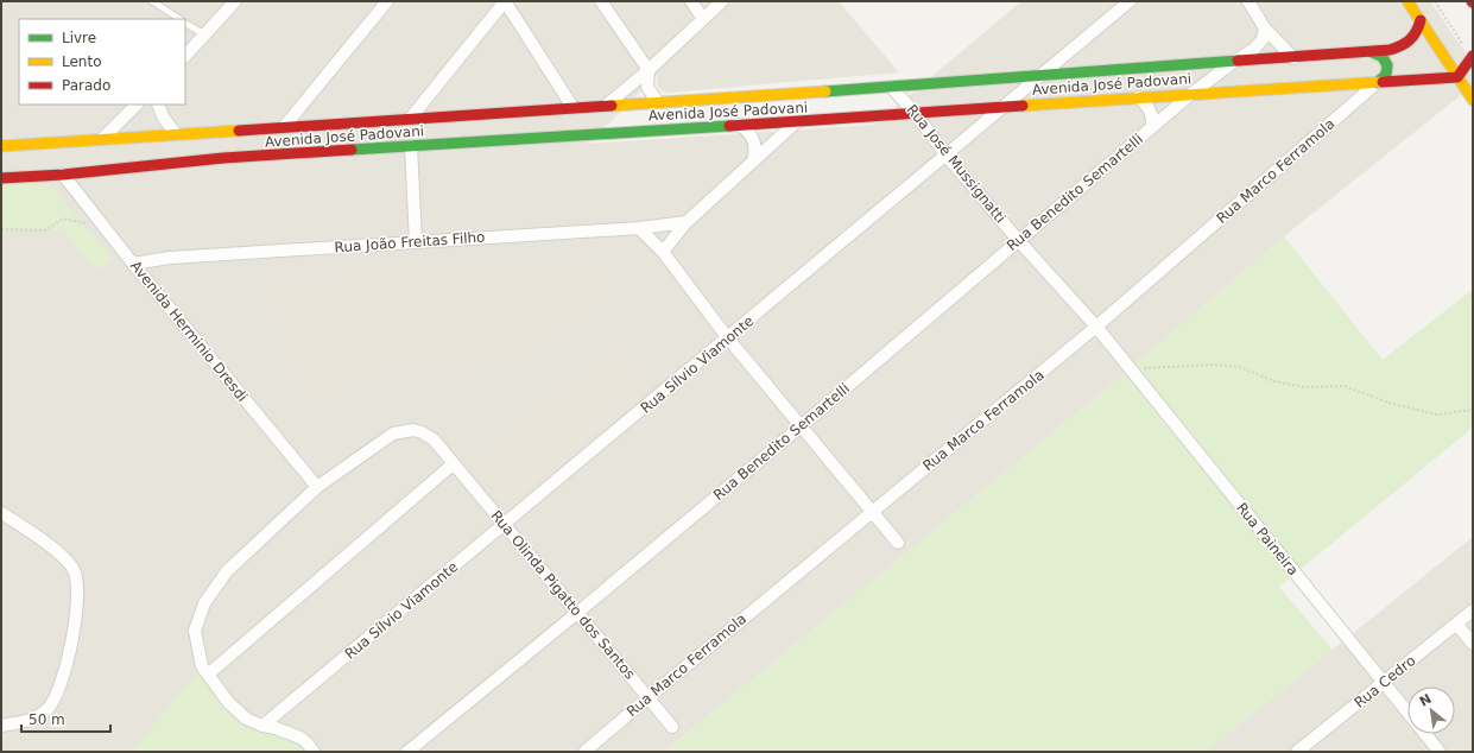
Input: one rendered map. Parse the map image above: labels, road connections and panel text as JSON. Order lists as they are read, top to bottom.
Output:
{
  "streets": {
    "street": [
      "Avenida José Padovani",
      "Rua José Mussignatti",
      "Rua Marco Ferramola",
      "Rua Benedito Semartelli",
      "Rua João Freitas Filho",
      "Avenida Herminio Dresdi",
      "Rua Sílvio Viamonte",
      "Rua Paineira",
      "Rua Olinda Pigatto dos Santos",
      "Rua Cedro"
    ]
  },
  "crossings": [
    ["Avenida José Padovani", "Rua José Mussignatti"],
    ["Avenida José Padovani", "Rua Marco Ferramola"],
    ["Avenida José Padovani", "Rua Benedito Semartelli"],
    ["Avenida José Padovani", "Avenida Herminio Dresdi"],
    ["Avenida José Padovani", "Rua Sílvio Viamonte"],
    ["Rua José Mussignatti", "Rua Marco Ferramola"],
    ["Rua José Mussignatti", "Rua Benedito Semartelli"],
    ["Rua José Mussignatti", "Rua Sílvio Viamonte"],
    ["Rua José Mussignatti", "Rua Paineira"],
    ["Rua Marco Ferramola", "Rua Paineira"],
    ["Rua Marco Ferramola", "Rua Olinda Pigatto dos Santos"],
    ["Rua Benedito Semartelli", "Rua Olinda Pigatto dos Santos"],
    ["Rua João Freitas Filho", "Avenida Herminio Dresdi"],
    ["Avenida Herminio Dresdi", "Rua Olinda Pigatto dos Santos"],
    ["Rua Sílvio Viamonte", "Rua Olinda Pigatto dos Santos"],
    ["Rua Paineira", "Rua Cedro"]
  ],
  "legend": ["Livre", "Lento", "Parado"],
  "scale_bar": "50 m",
  "north": "top left"
}
